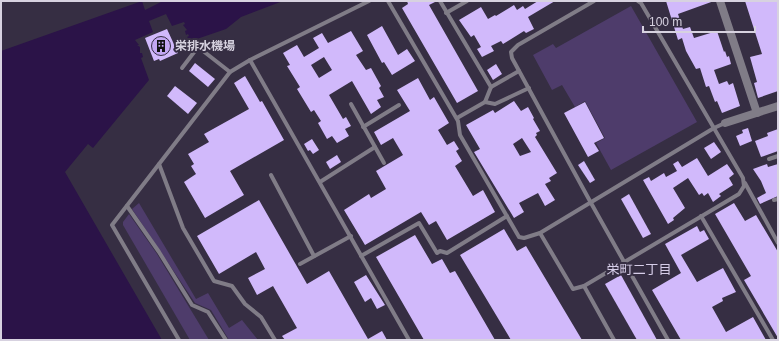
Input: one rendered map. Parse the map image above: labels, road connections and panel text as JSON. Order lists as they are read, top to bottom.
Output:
{
  "districts": ["栄町二丁目"],
  "places": {
    "building": ["栄排水機場"]
  },
  "scale_bar": "100 m"
}
